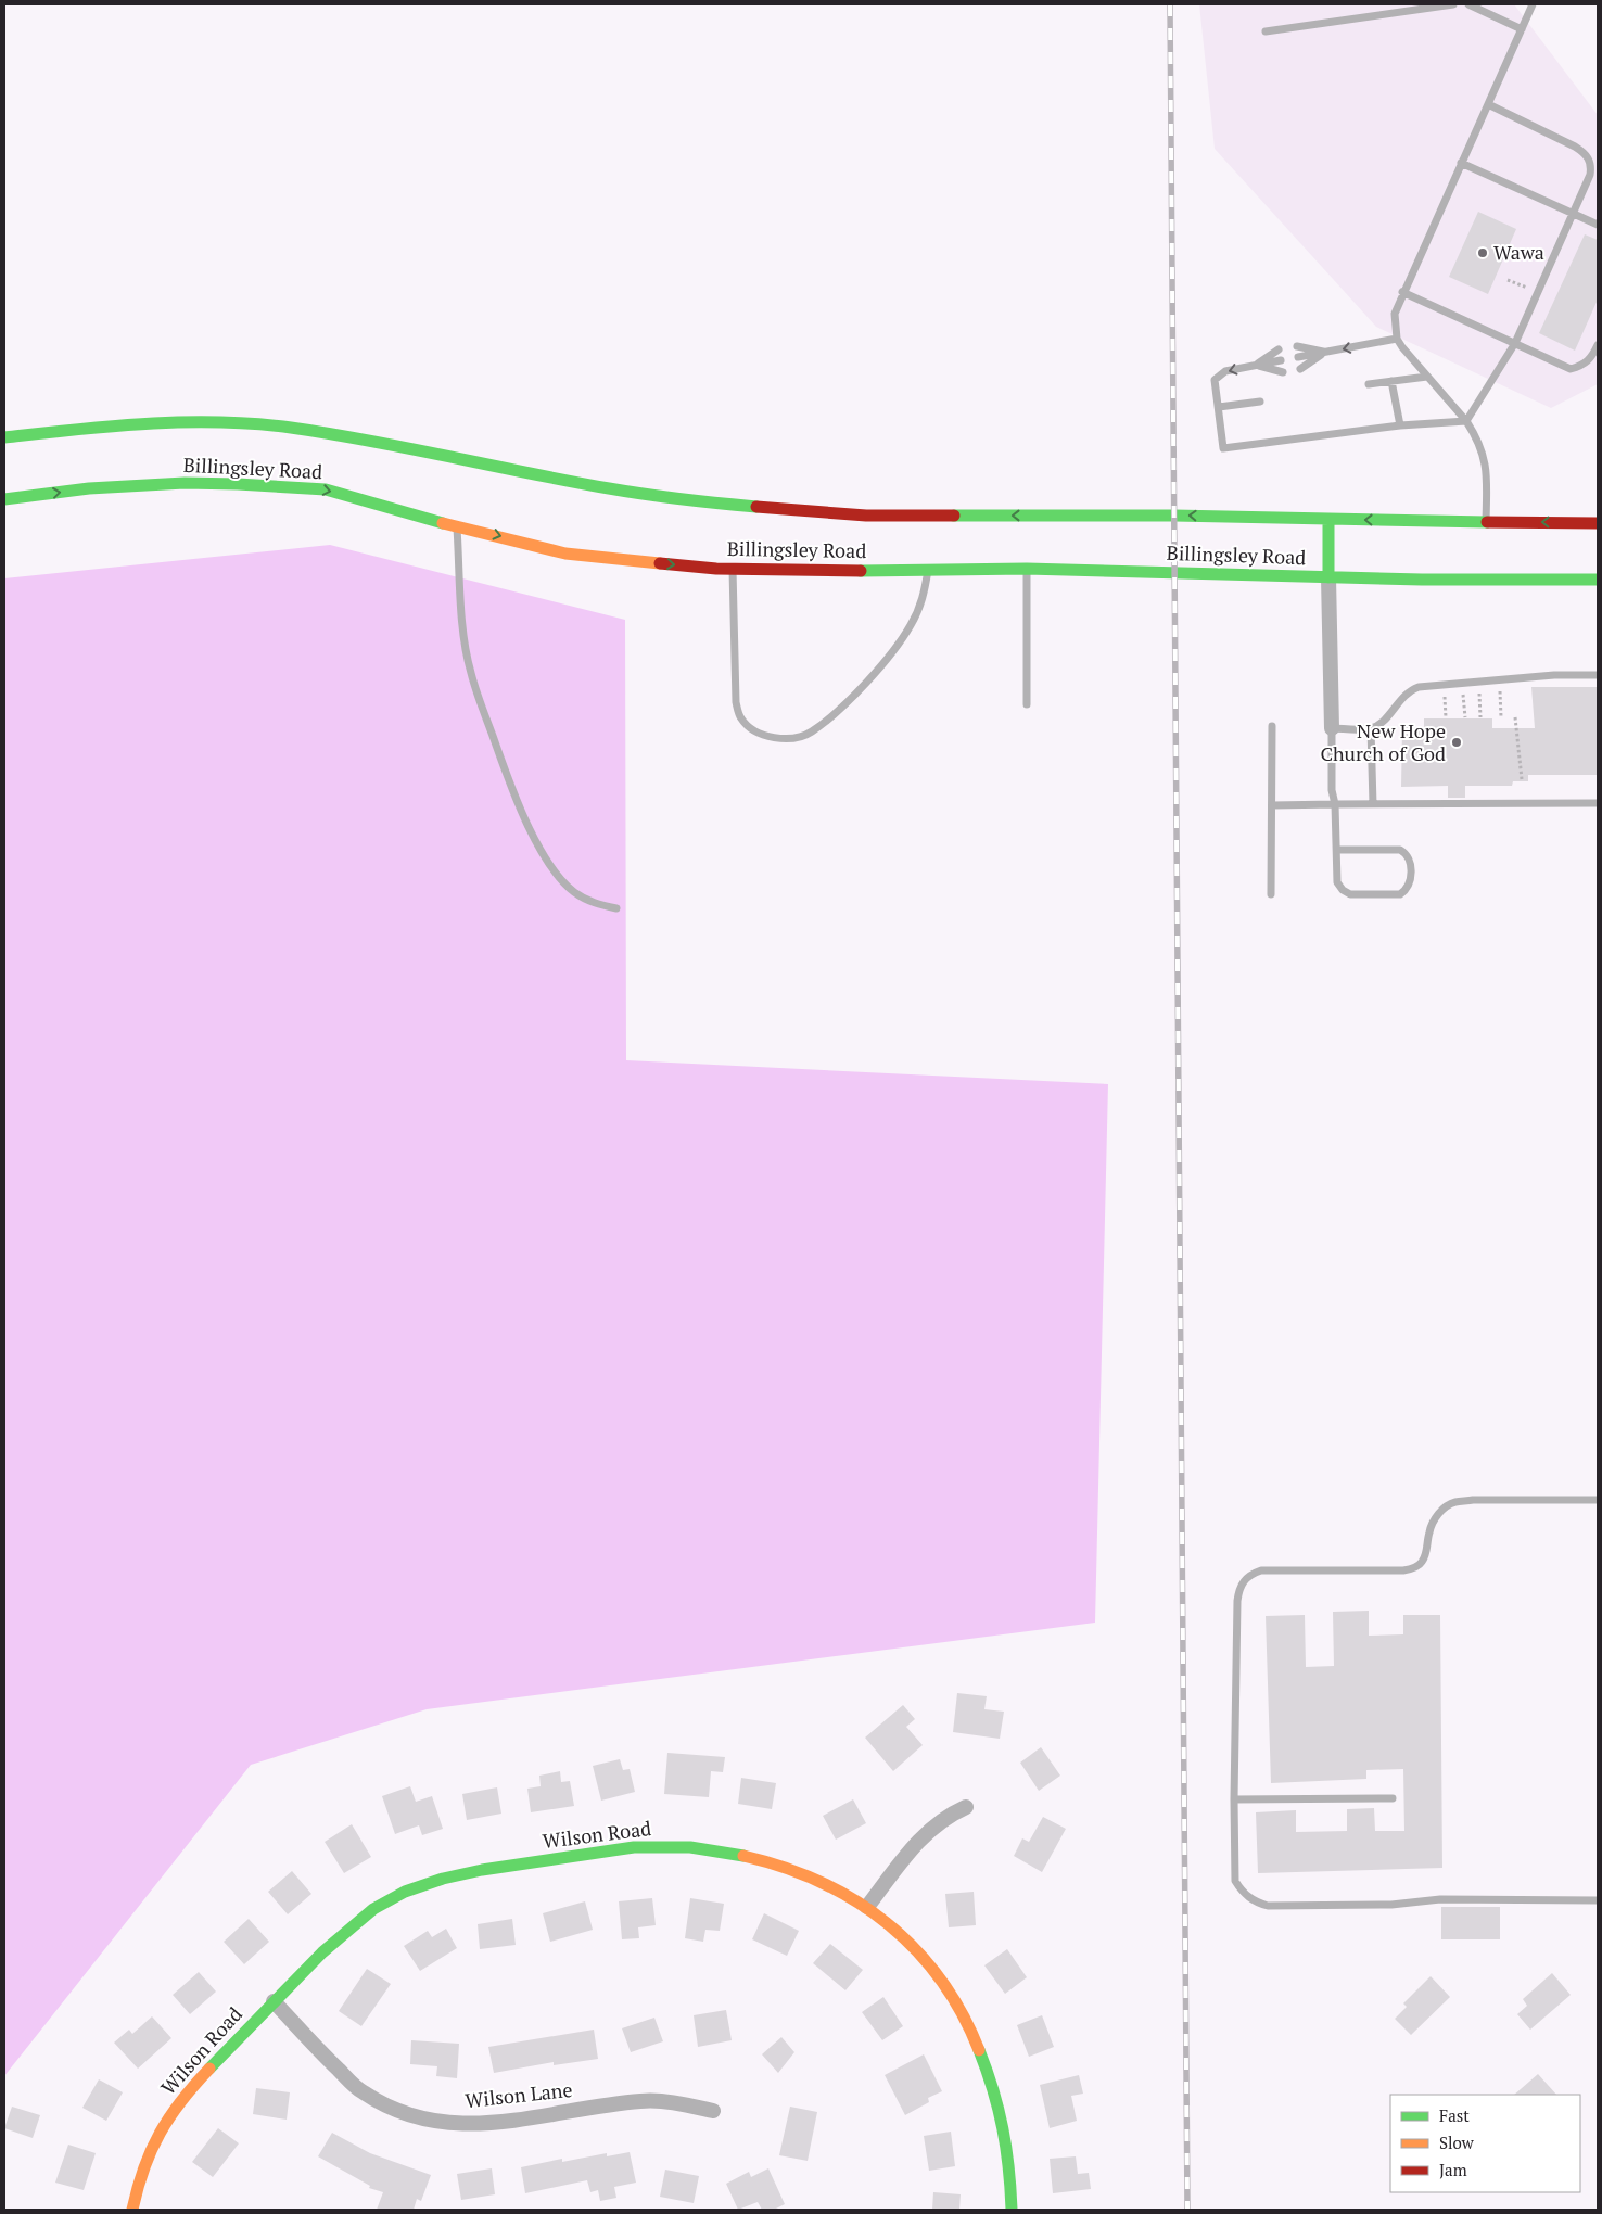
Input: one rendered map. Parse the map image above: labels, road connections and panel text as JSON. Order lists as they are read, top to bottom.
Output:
{
  "streets": {
    "main road": ["Billingsley Road", "Wilson Road"],
    "street": ["Wilson Lane"]
  },
  "crossings": [
    ["Wilson Road", "Wilson Lane"]
  ],
  "places": ["Wawa", "New Hope Church of God"],
  "legend": ["Fast", "Slow", "Jam"]
}
